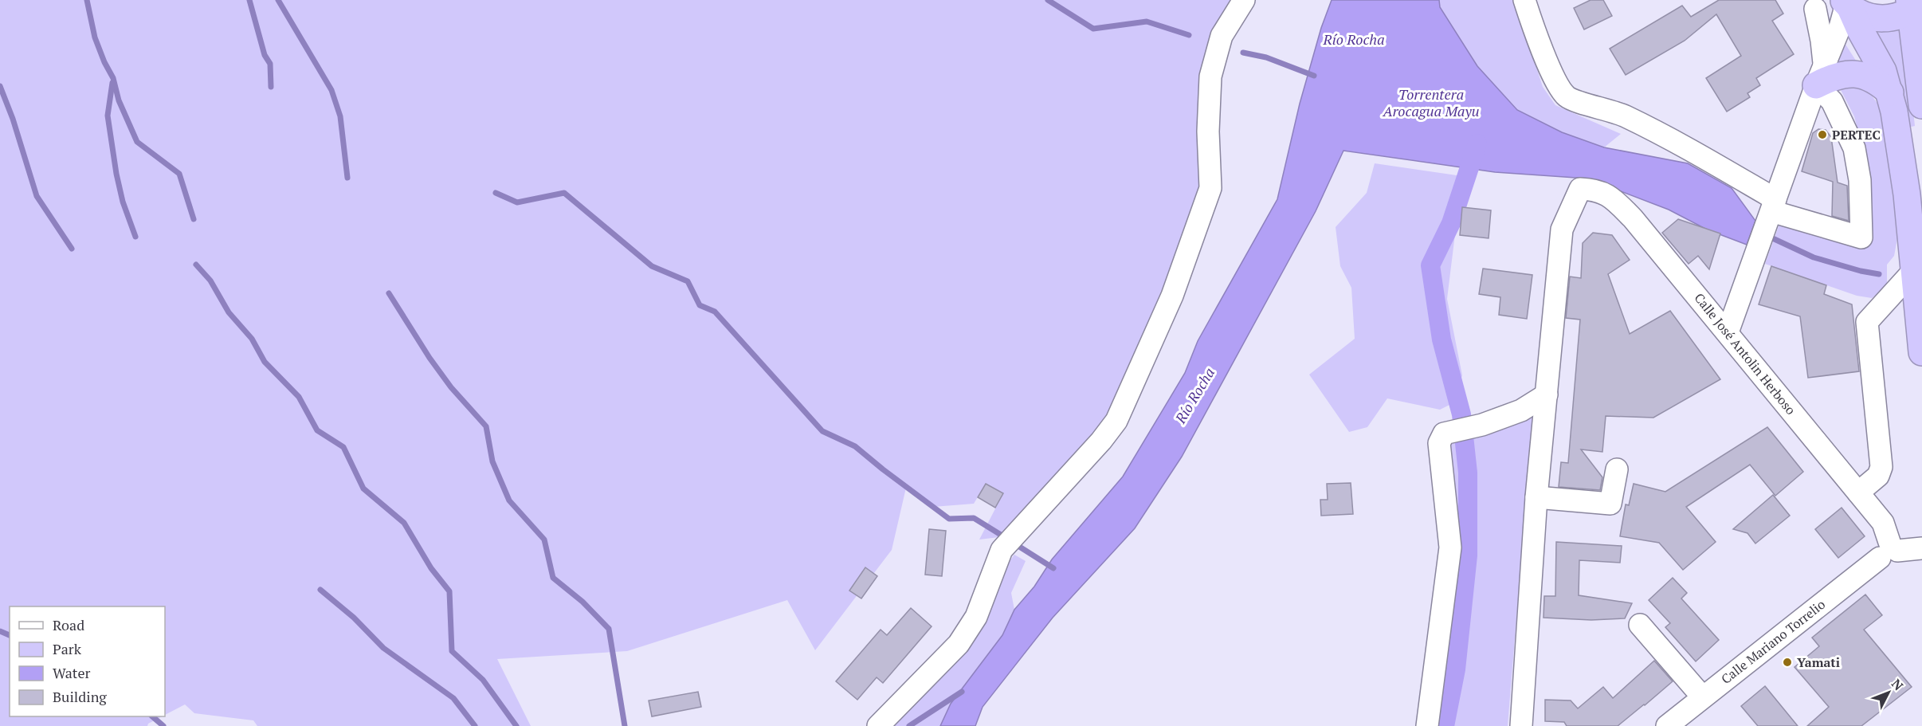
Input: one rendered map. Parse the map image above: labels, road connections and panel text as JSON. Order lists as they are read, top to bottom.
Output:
{
  "streets": {
    "street": ["Calle José Antolin Herboso", "Calle Mariano Torrelio"]
  },
  "crossings": [
    ["Calle José Antolin Herboso", "Calle Mariano Torrelio"]
  ],
  "water": ["Río Rocha", "Torrentera Arocagua Mayu"],
  "places": ["PERTEC", "Yamati"],
  "legend": [
    "Road",
    "Park",
    "Water",
    "Building"
  ],
  "north": "top right"
}
